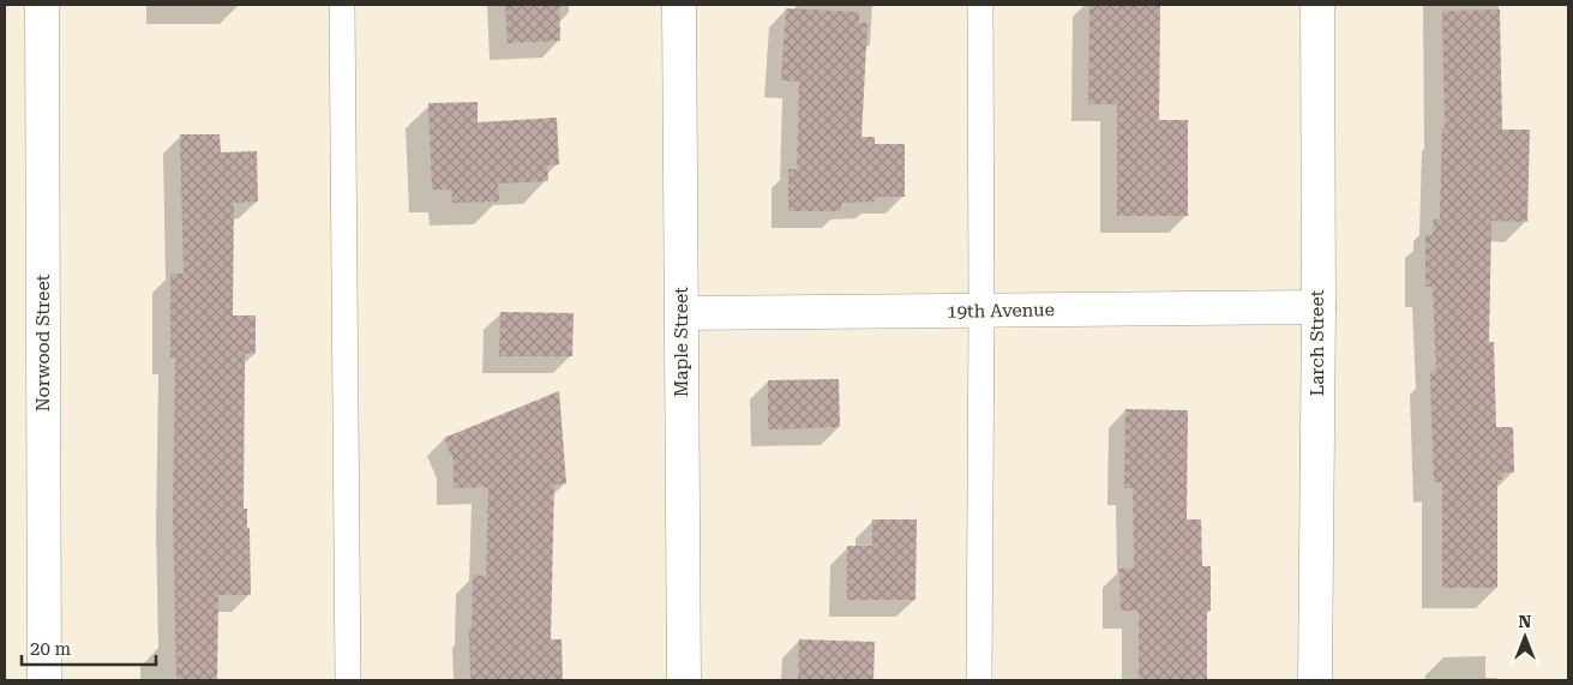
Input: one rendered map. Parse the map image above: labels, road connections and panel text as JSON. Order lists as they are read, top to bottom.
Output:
{
  "streets": {
    "street": [
      "19th Avenue",
      "Maple Street",
      "Norwood Street",
      "Larch Street"
    ]
  },
  "crossings": [
    ["19th Avenue", "Maple Street"],
    ["19th Avenue", "Larch Street"]
  ],
  "scale_bar": "20 m",
  "north": "top"
}
